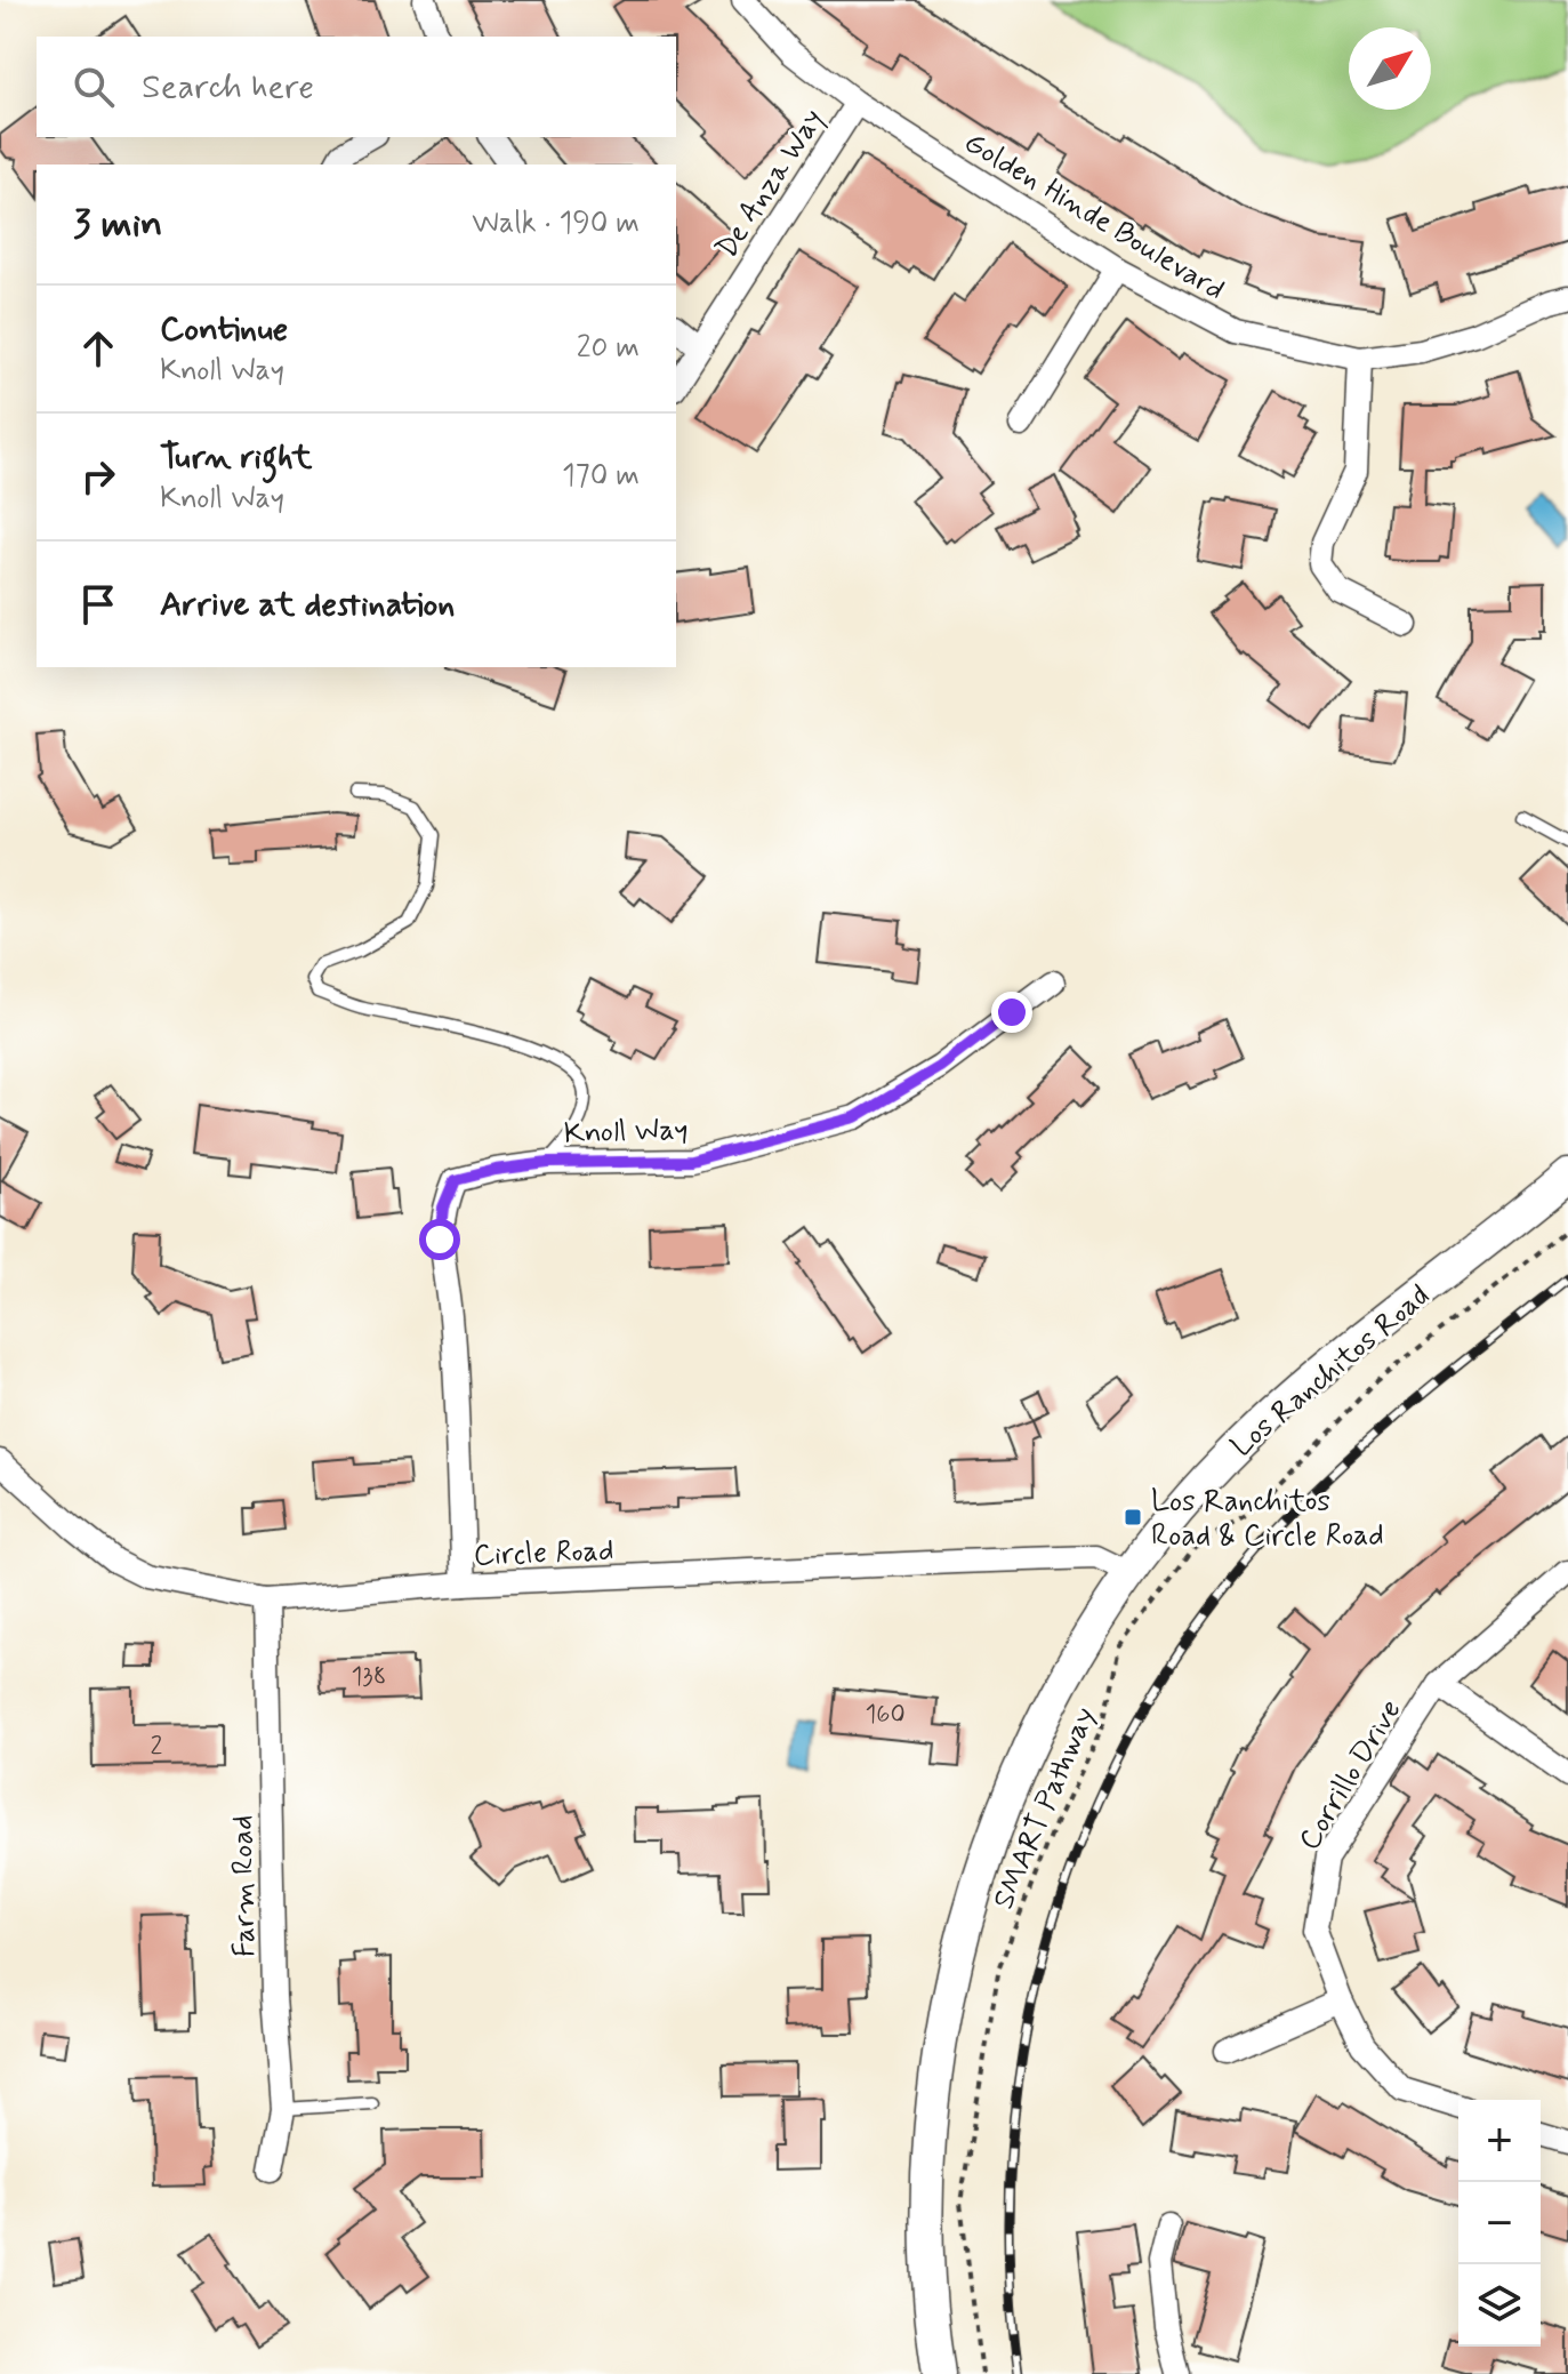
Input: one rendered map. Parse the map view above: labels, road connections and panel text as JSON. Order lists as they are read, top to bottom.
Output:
{
  "streets": {
    "main road": ["Los Ranchitos Road"],
    "street": [
      "De Anza Way",
      "Golden Hinde Boulevard",
      "Knoll Way",
      "Circle Road",
      "Corrillo Drive",
      "Farm Road"
    ],
    "path": ["SMART Pathway"]
  },
  "crossings": [
    ["De Anza Way", "Golden Hinde Boulevard"],
    ["Knoll Way", "Circle Road"],
    ["Los Ranchitos Road", "Circle Road"],
    ["Circle Road", "Farm Road"]
  ],
  "places": {
    "transit": ["Los Ranchitos Road & Circle Road"]
  },
  "house_numbers": ["138", "160", "2"],
  "north": "top right",
  "page": {
    "search": "Search here",
    "heading": ["3 min", "Walk · 190 m"],
    "list": [
      ["Continue", "Knoll Way", "20 m"],
      ["Turn right", "Knoll Way", "170 m"],
      "Arrive at destination"
    ],
    "map_buttons": ["+", "−"]
  }
}
